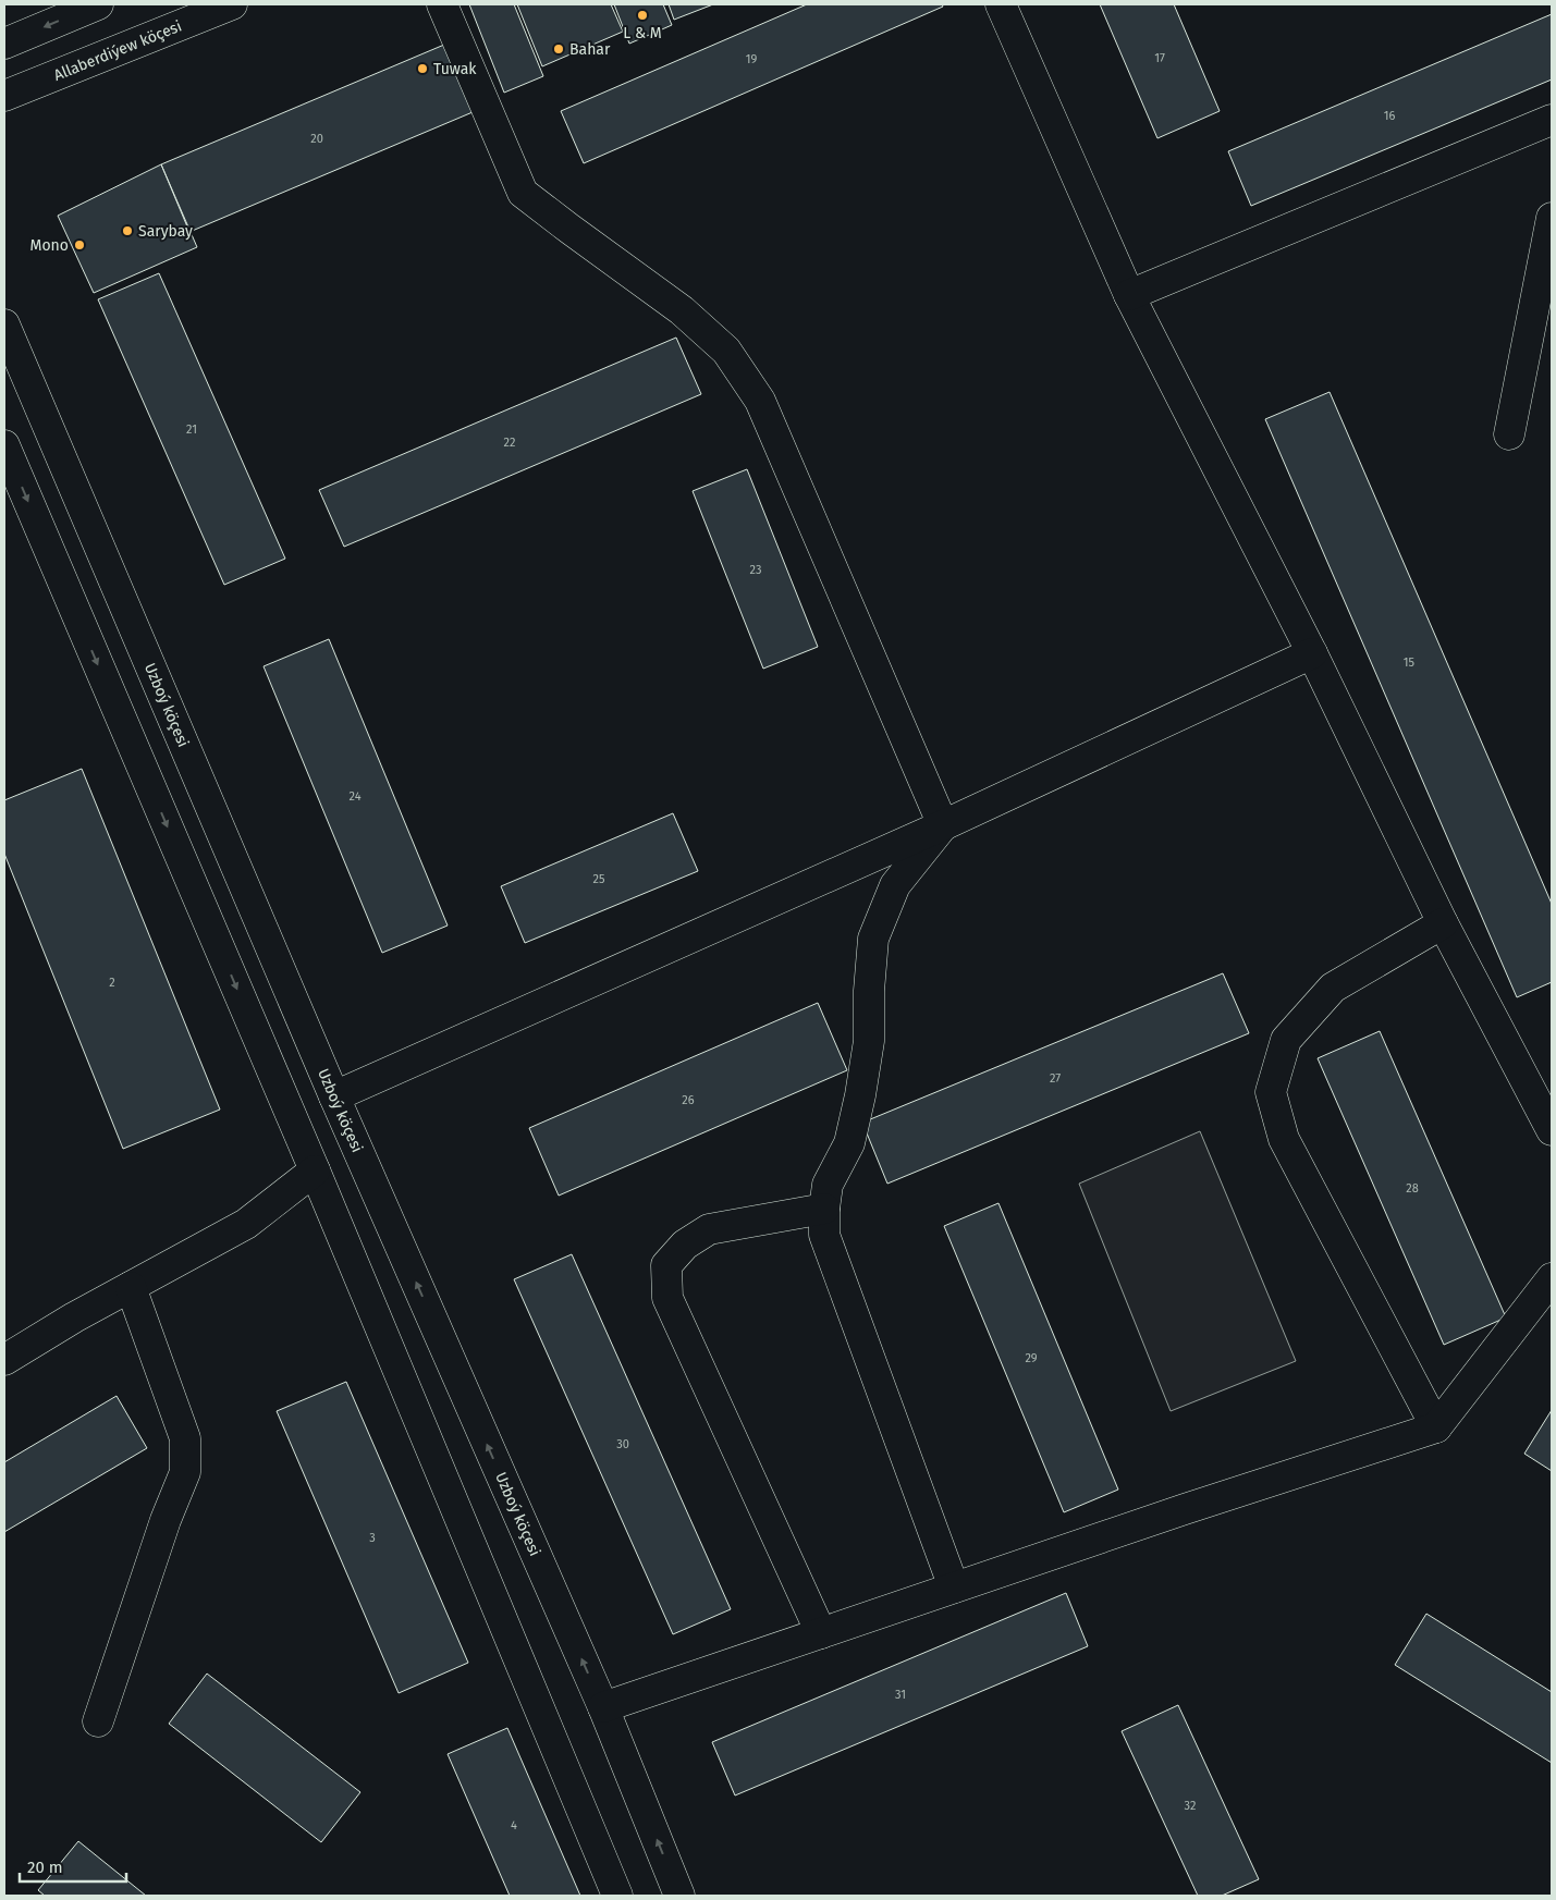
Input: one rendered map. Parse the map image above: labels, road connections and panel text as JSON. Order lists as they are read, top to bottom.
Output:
{
  "streets": {
    "street": ["Allaberdiýew köçesi", "Uzboý köçesi"]
  },
  "places": [
    "L & M",
    "Bahar",
    "Tuwak",
    "Sarybay",
    "Mono"
  ],
  "house_numbers": [
    "17",
    "19",
    "16",
    "20",
    "21",
    "22",
    "23",
    "15",
    "24",
    "25",
    "2",
    "27",
    "26",
    "28",
    "29",
    "30",
    "3",
    "31",
    "32",
    "4"
  ],
  "scale_bar": "20 m"
}
